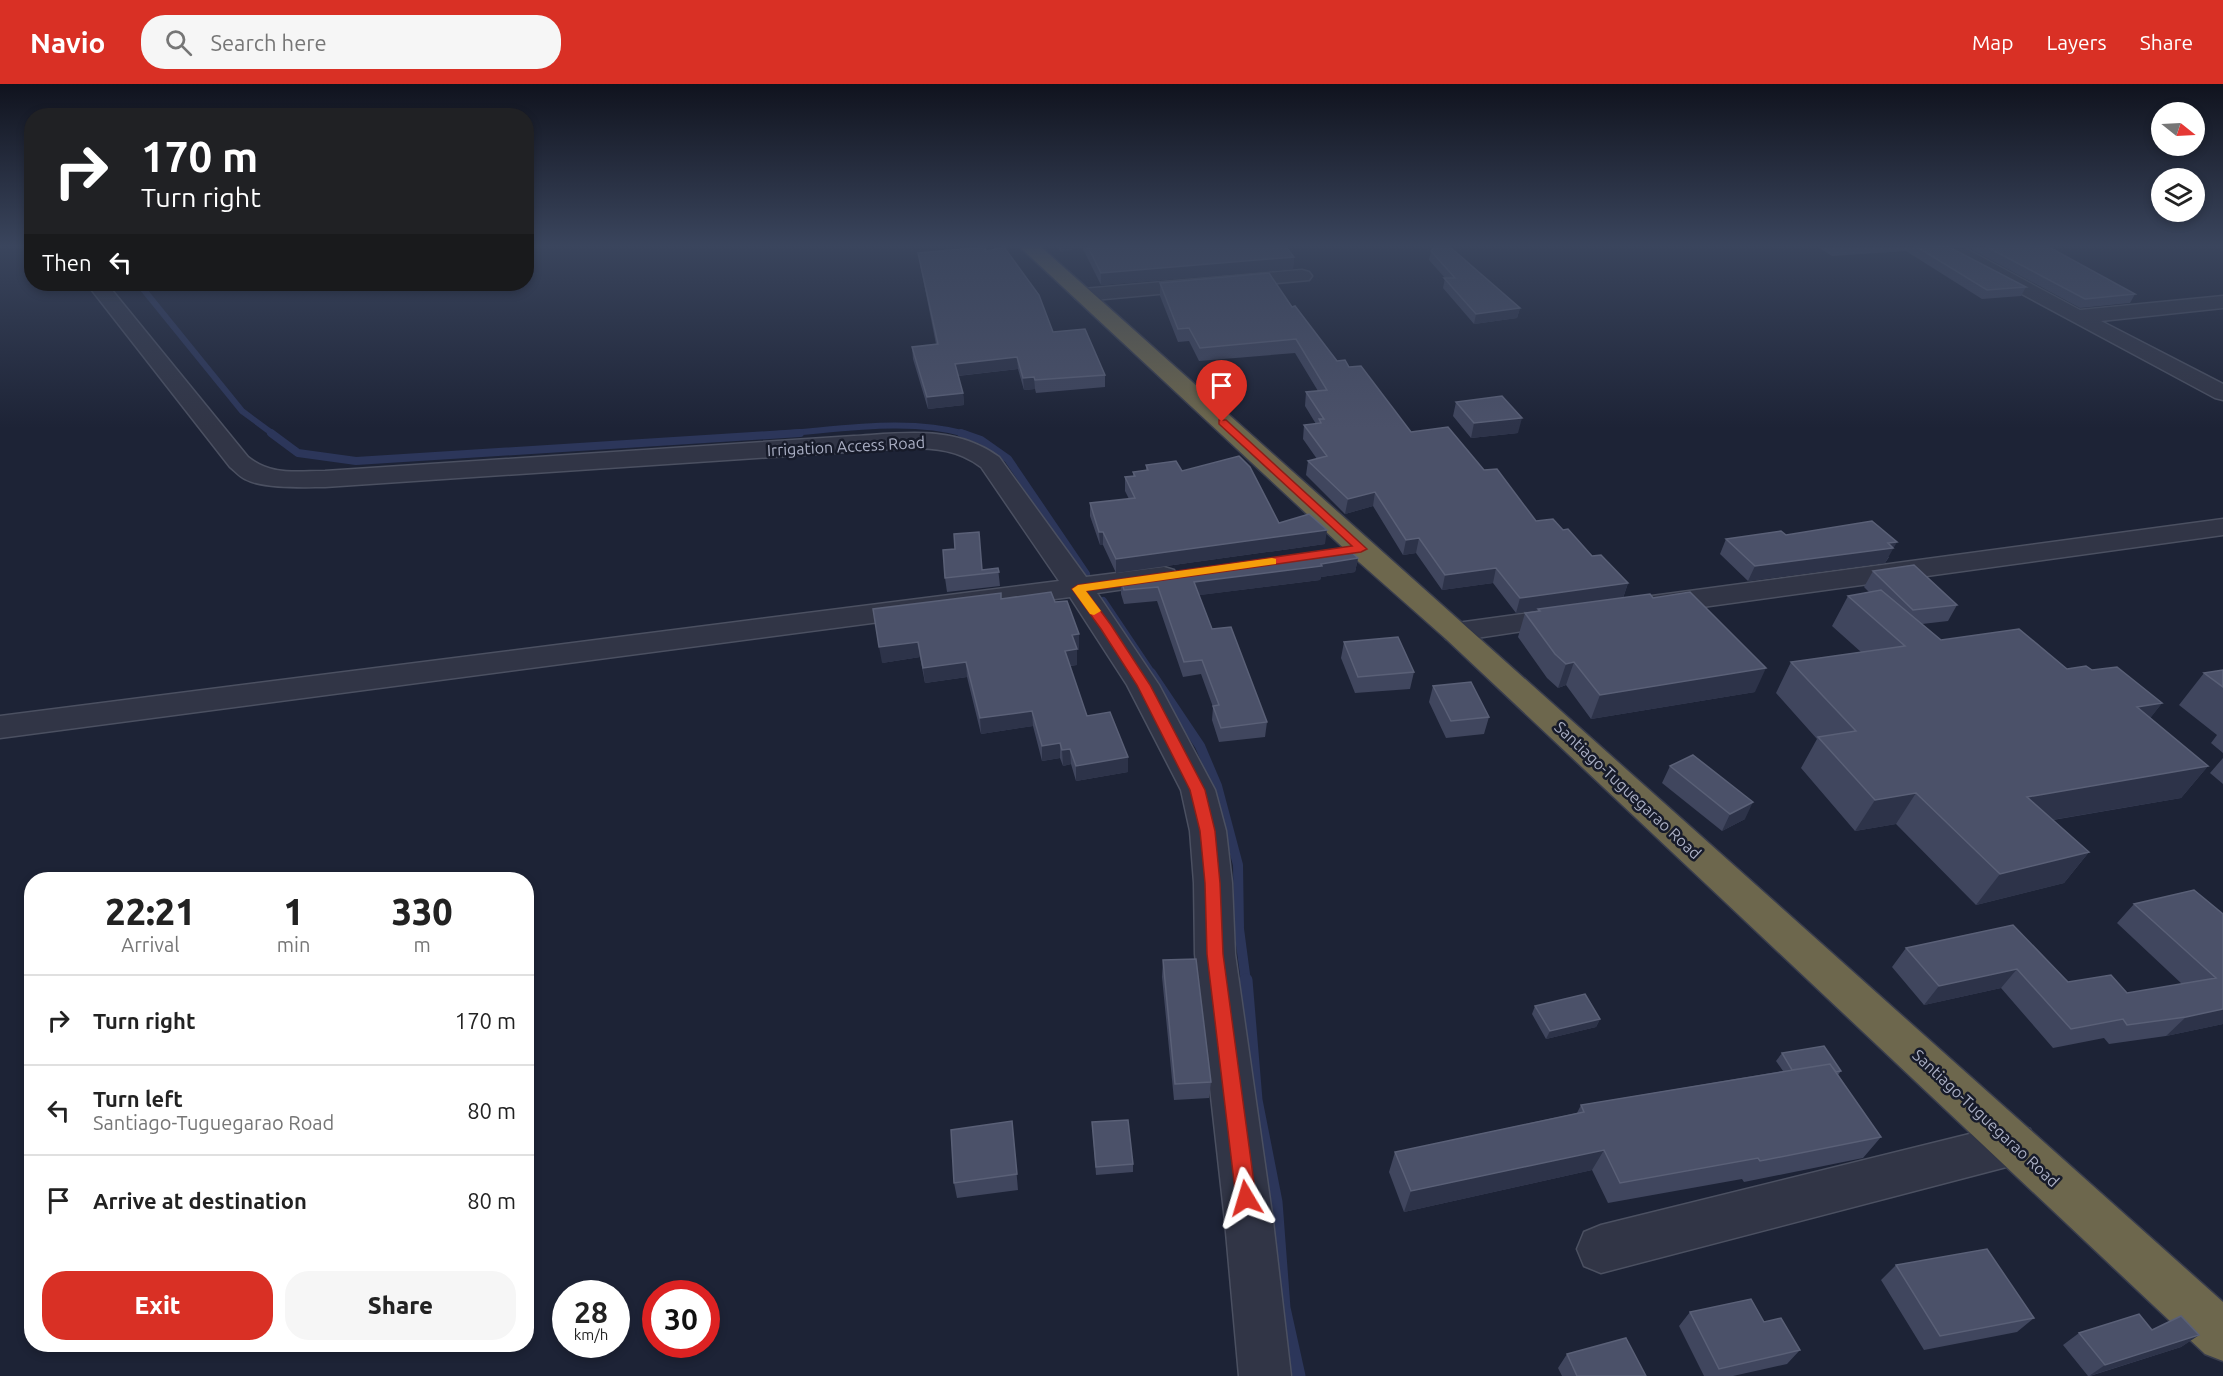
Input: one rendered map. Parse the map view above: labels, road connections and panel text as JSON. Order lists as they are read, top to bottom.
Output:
{
  "streets": {
    "highway": ["Santiago-Tuguegarao Road"],
    "street": ["Irrigation Access Road"]
  },
  "north": "right",
  "page": {
    "header": "Navio",
    "search": "Search here",
    "nav": ["Map", "Layers", "Share"],
    "turn": ["170 m", "Turn right"],
    "then": "Then",
    "eta": [
      "22:21",
      "Arrival",
      "1",
      "min",
      "330",
      "m"
    ],
    "list": [
      {
        "name": "Turn right",
        "value": "170 m"
      },
      {
        "name": "Turn left",
        "note": "Santiago-Tuguegarao Road",
        "value": "80 m"
      },
      {
        "name": "Arrive at destination",
        "value": "80 m"
      }
    ],
    "buttons": ["Exit", "Share"],
    "speed": "28 km/h",
    "limit": "30"
  }
}
